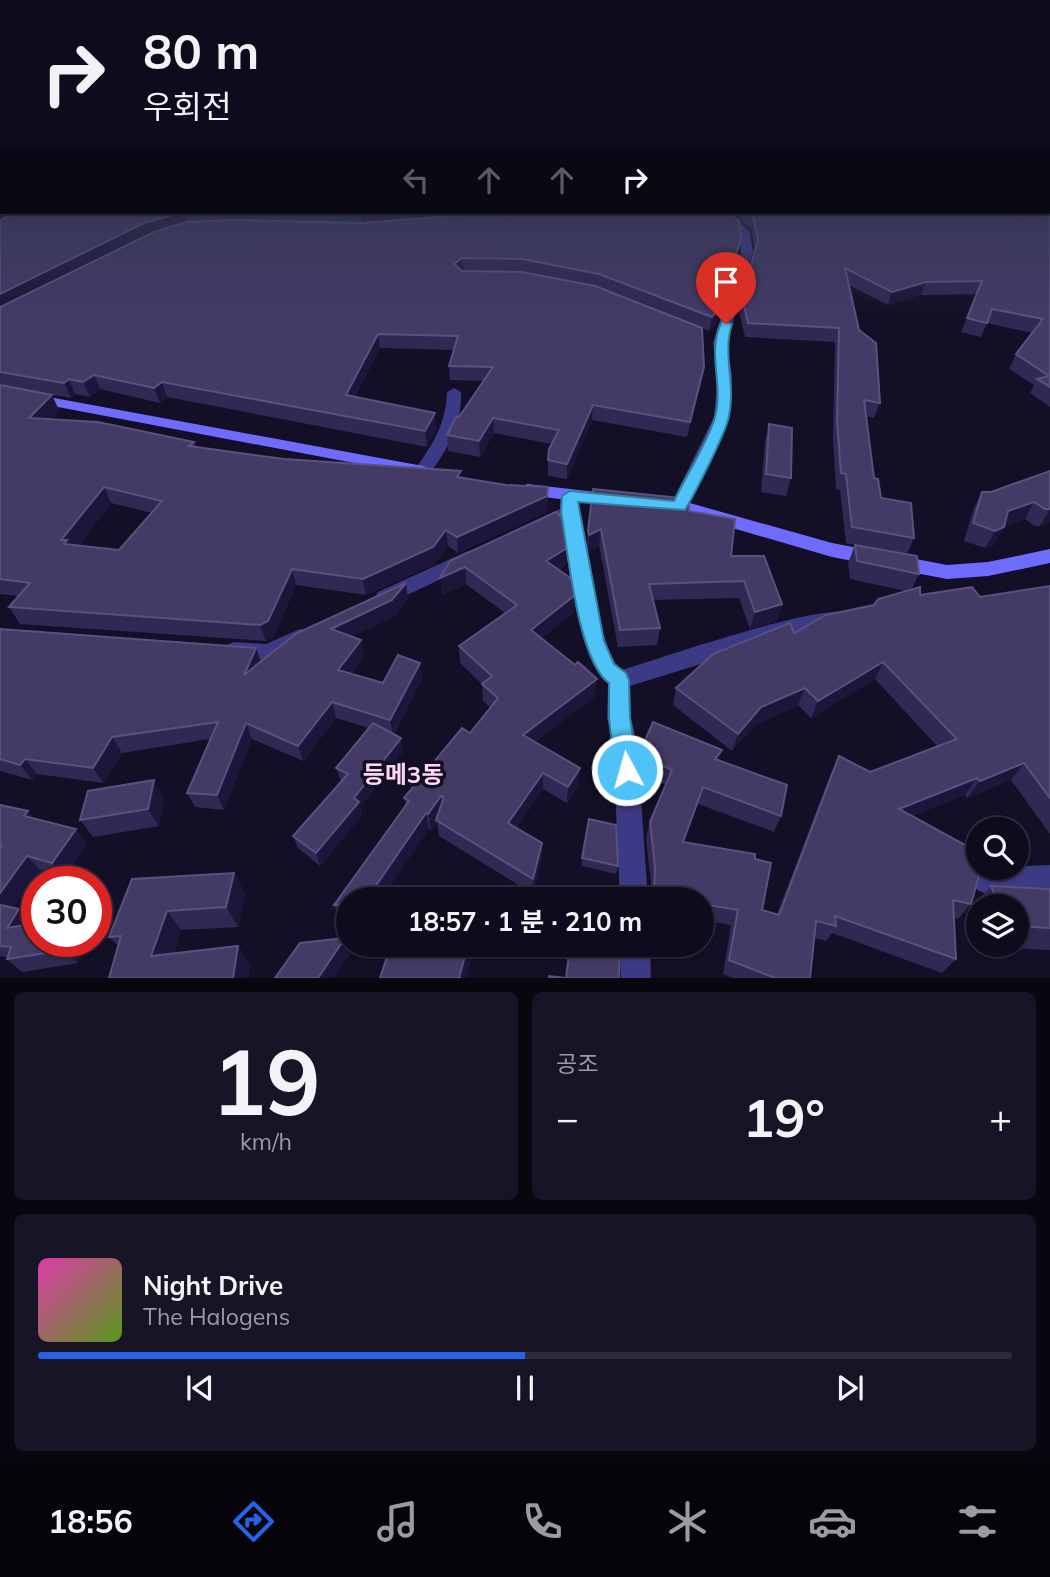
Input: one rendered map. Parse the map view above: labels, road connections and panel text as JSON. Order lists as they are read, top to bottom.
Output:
{
  "districts": ["등메3동"],
  "page": {
    "turn": ["80 m", "우회전"],
    "limit": "30",
    "trip": "18:57 · 1 분 · 210 m",
    "tile": [
      ["19", "km/h"],
      "공조"
    ],
    "heat": ["−", "19°", "+"],
    "song": ["Night Drive", "The Halogens"],
    "tabs": "18:56"
  }
}
